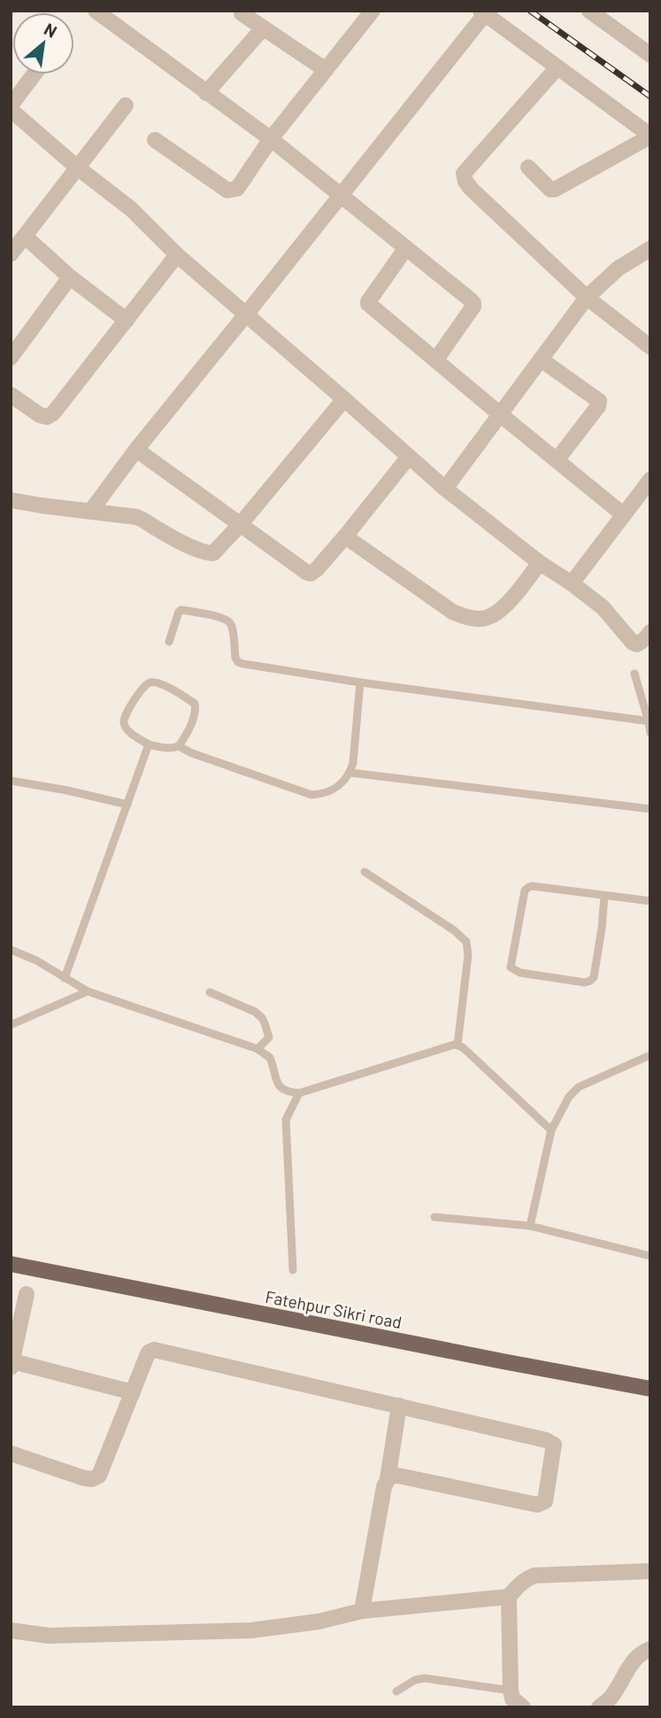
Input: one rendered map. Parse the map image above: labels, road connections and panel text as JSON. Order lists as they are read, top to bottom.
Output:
{
  "streets": {
    "main road": ["Fatehpur Sikri road"]
  },
  "north": "top right"
}
